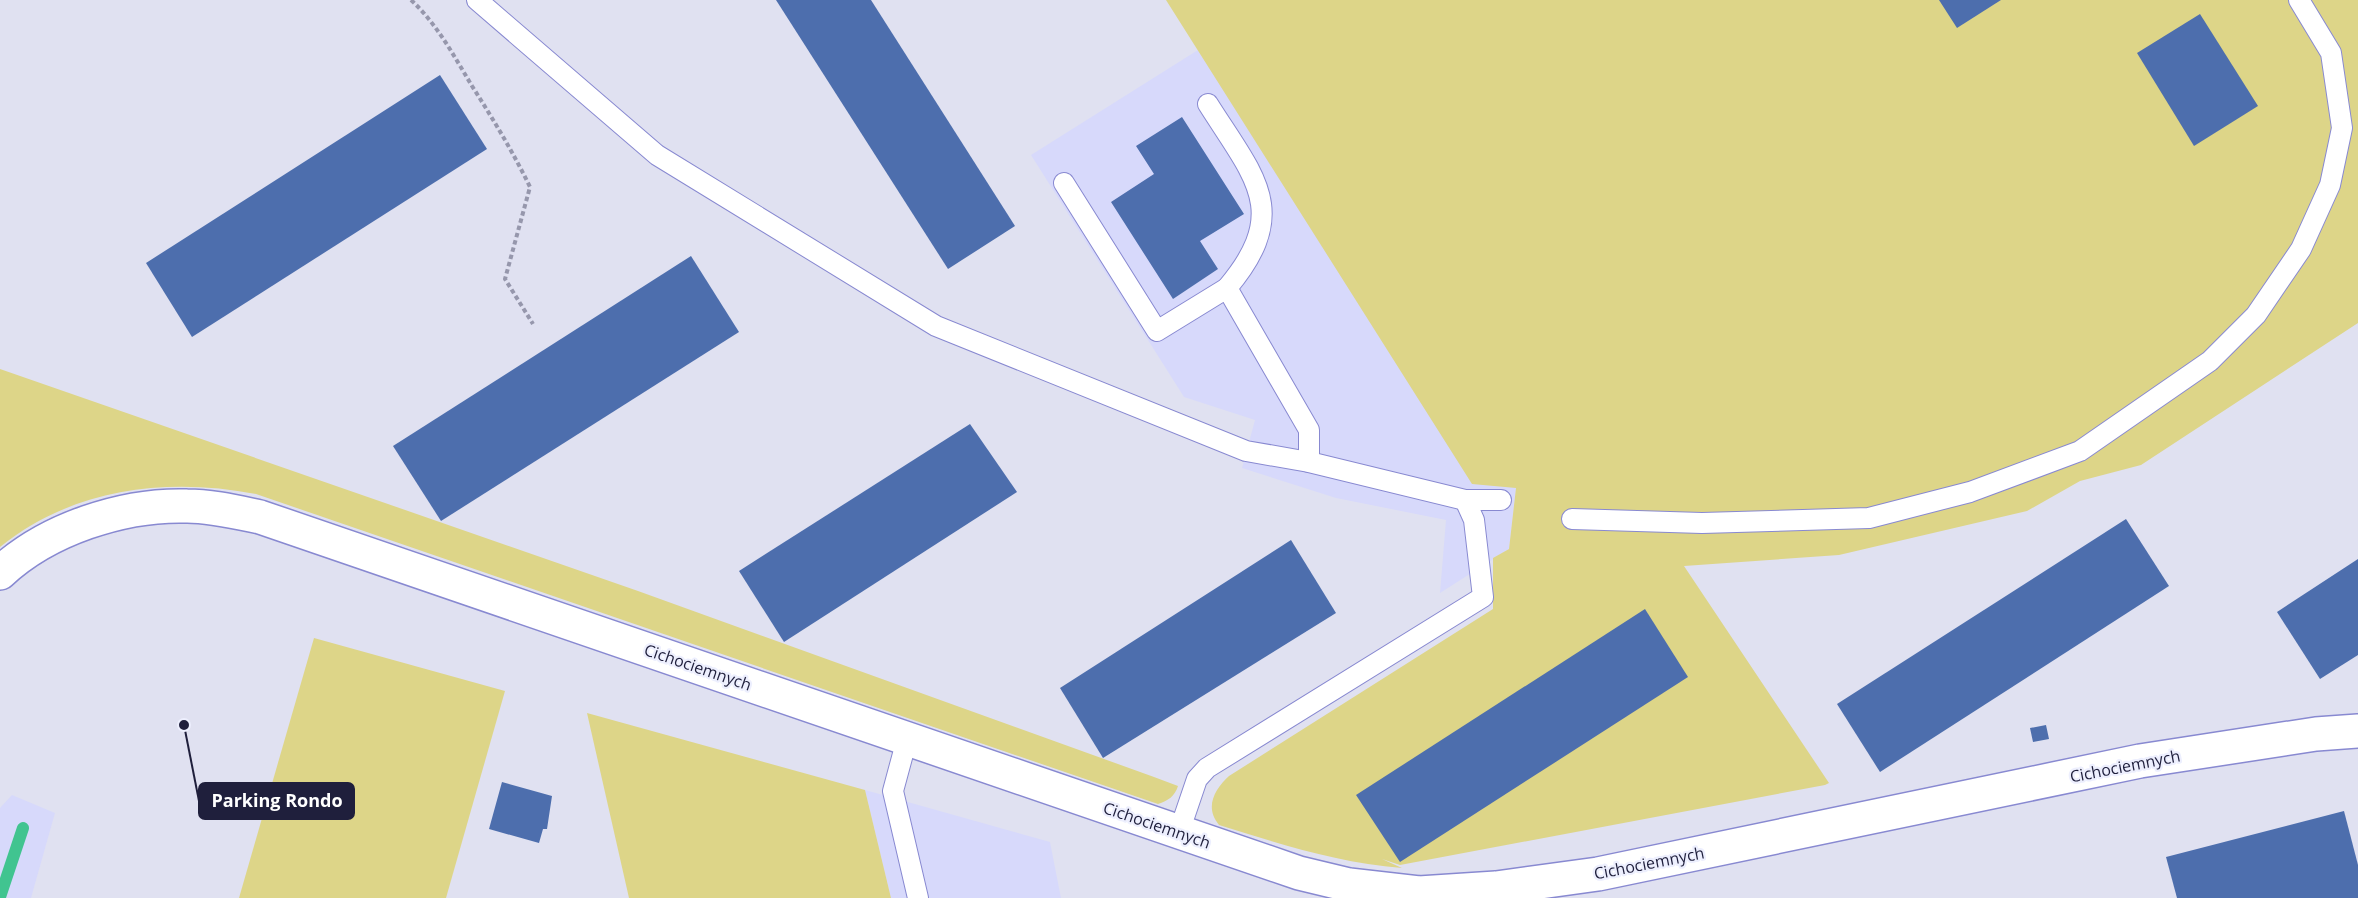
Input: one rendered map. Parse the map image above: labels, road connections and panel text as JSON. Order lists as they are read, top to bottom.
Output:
{
  "streets": {
    "street": ["Cichociemnych"]
  },
  "places": ["Parking Rondo"]
}
